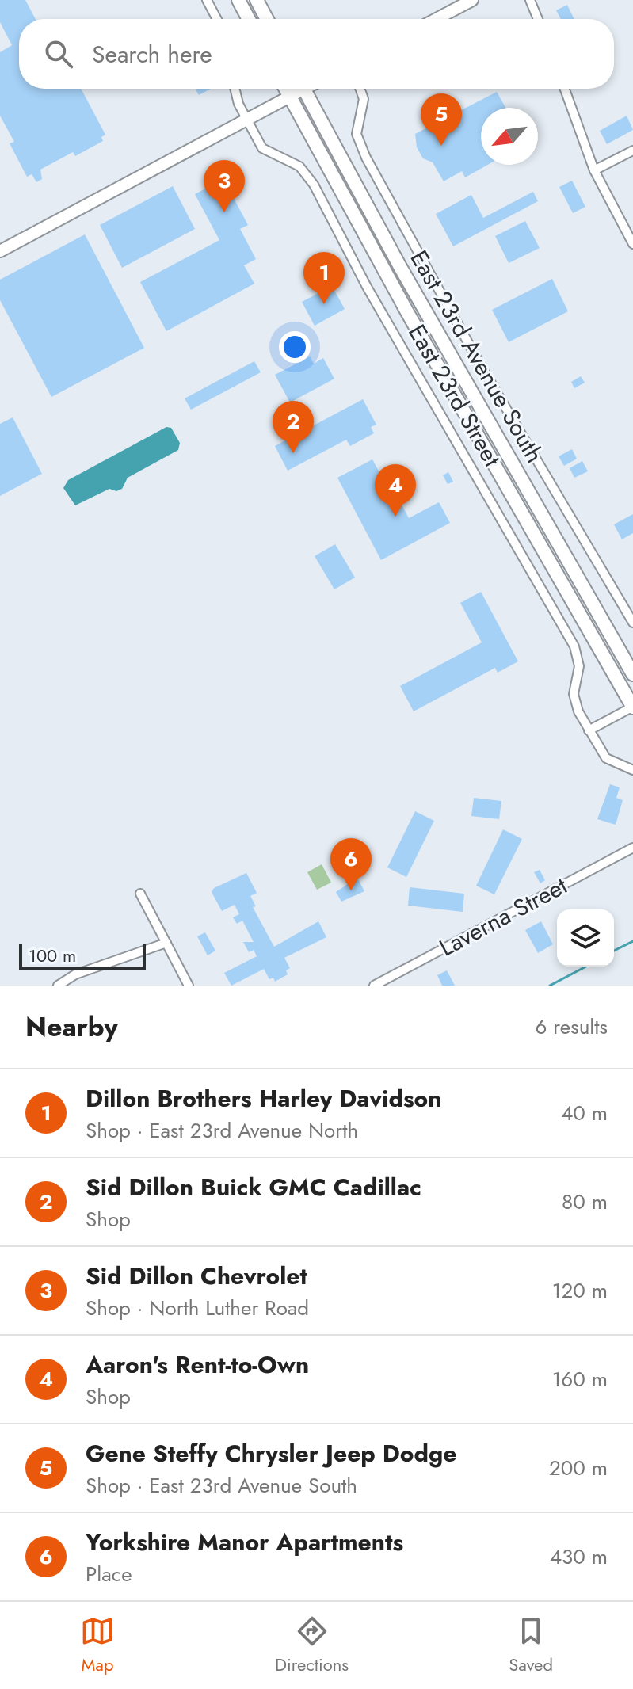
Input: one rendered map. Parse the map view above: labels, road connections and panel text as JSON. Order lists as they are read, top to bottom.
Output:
{
  "streets": {
    "main road": ["East 23rd Street"],
    "street": ["East 23rd Avenue South", "Laverna Street"]
  },
  "scale_bar": "100 m",
  "north": "bottom left",
  "page": {
    "search": "Search here",
    "pins": [
      "5",
      "3",
      "1",
      "2",
      "4",
      "6"
    ],
    "scale": "100 m",
    "heading": ["Nearby", "6 results"],
    "list": [
      {
        "mark": "1",
        "name": "Dillon Brothers Harley Davidson",
        "note": "Shop · East 23rd Avenue North",
        "value": "40 m"
      },
      {
        "mark": "2",
        "name": "Sid Dillon Buick GMC Cadillac",
        "note": "Shop",
        "value": "80 m"
      },
      {
        "mark": "3",
        "name": "Sid Dillon Chevrolet",
        "note": "Shop · North Luther Road",
        "value": "120 m"
      },
      {
        "mark": "4",
        "name": "Aaron's Rent-to-Own",
        "note": "Shop",
        "value": "160 m"
      },
      {
        "mark": "5",
        "name": "Gene Steffy Chrysler Jeep Dodge",
        "note": "Shop · East 23rd Avenue South",
        "value": "200 m"
      },
      {
        "mark": "6",
        "name": "Yorkshire Manor Apartments",
        "note": "Place",
        "value": "430 m"
      }
    ],
    "nav": ["Map", "Directions", "Saved"]
  }
}
